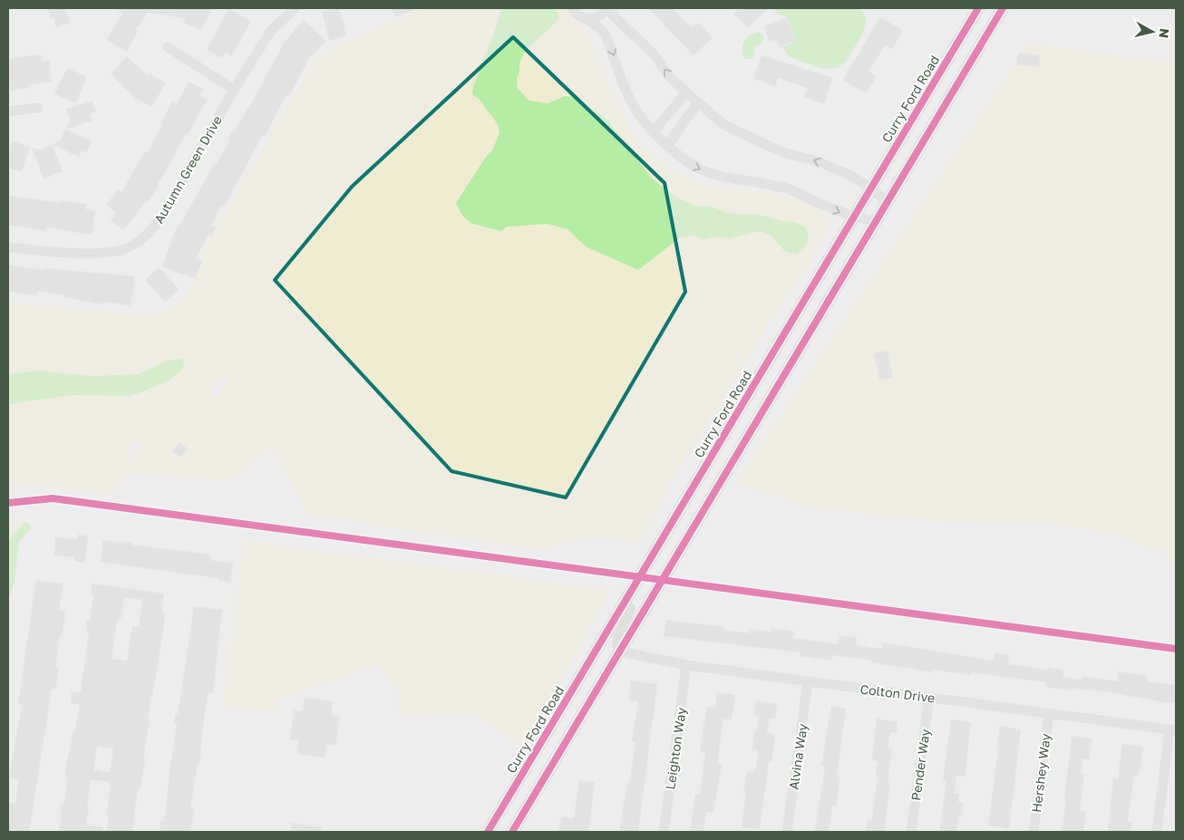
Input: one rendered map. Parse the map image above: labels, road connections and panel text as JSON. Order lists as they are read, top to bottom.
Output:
{
  "streets": {
    "main road": ["Curry Ford Road"],
    "street": [
      "Autumn Green Drive",
      "Colton Drive",
      "Leighton Way",
      "Alvina Way",
      "Pender Way",
      "Hershey Way"
    ]
  },
  "crossings": [
    ["Colton Drive", "Leighton Way"],
    ["Colton Drive", "Alvina Way"],
    ["Colton Drive", "Pender Way"],
    ["Colton Drive", "Hershey Way"]
  ],
  "north": "right"
}
